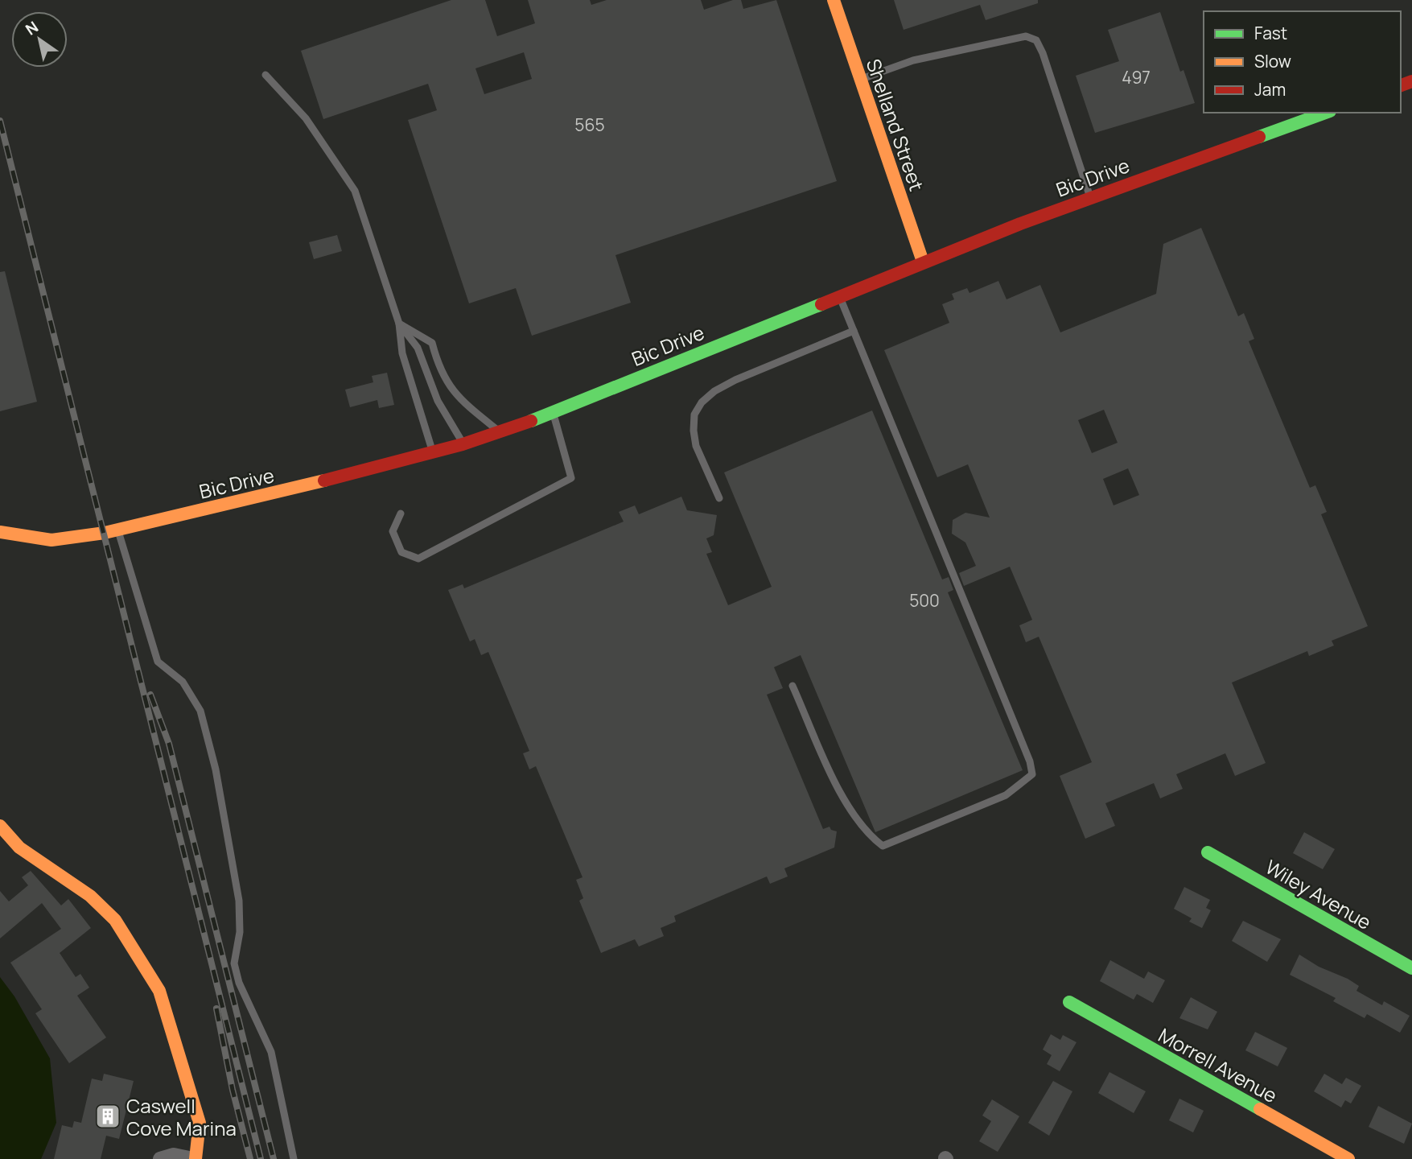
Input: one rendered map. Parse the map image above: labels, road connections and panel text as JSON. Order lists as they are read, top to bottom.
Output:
{
  "streets": {
    "street": [
      "Shelland Street",
      "Bic Drive",
      "Wiley Avenue",
      "Morrell Avenue"
    ]
  },
  "crossings": [
    ["Shelland Street", "Bic Drive"]
  ],
  "places": {
    "building": ["Caswell Cove Marina"]
  },
  "house_numbers": ["497", "565", "500"],
  "legend": ["Fast", "Slow", "Jam"],
  "north": "top left"
}
